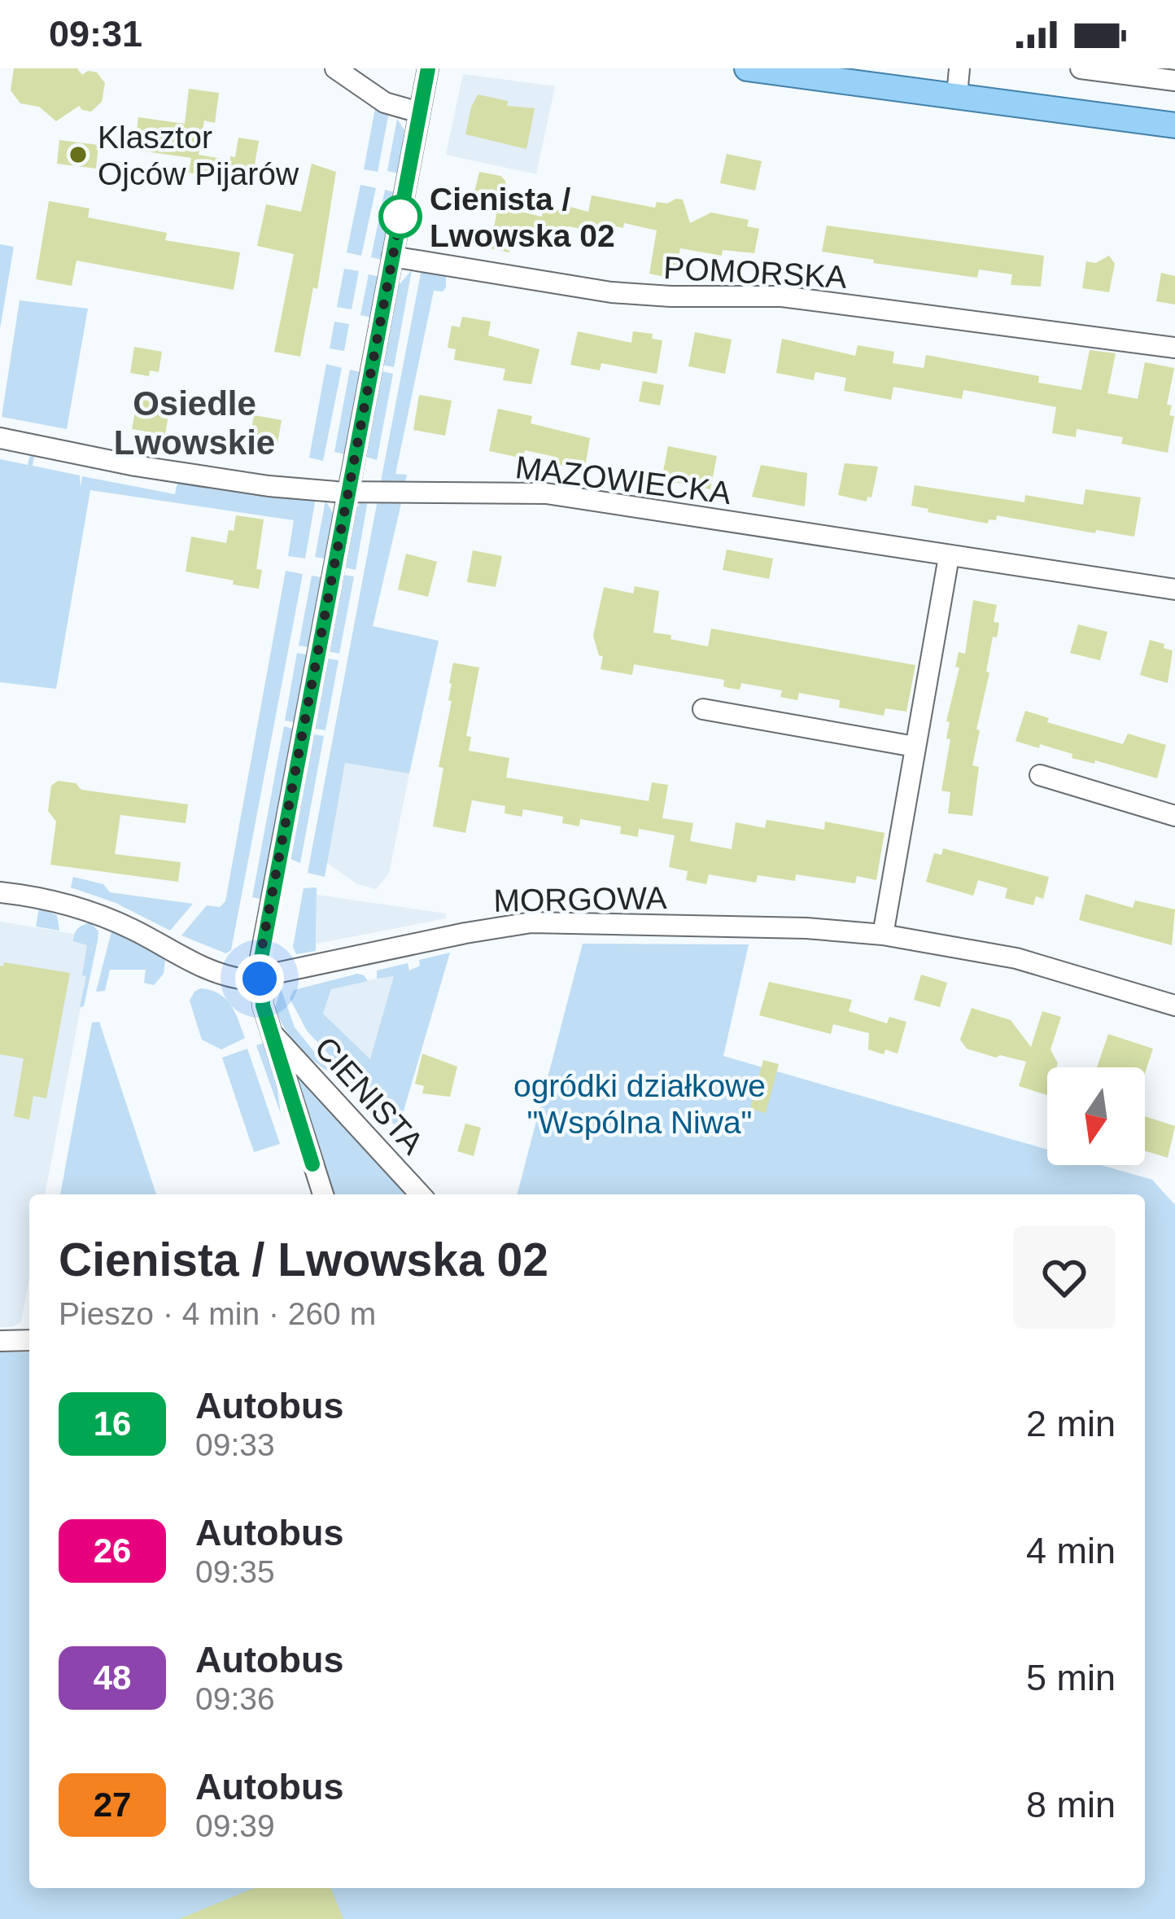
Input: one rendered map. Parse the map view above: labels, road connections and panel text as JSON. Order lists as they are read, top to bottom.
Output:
{
  "streets": {
    "street": [
      "POMORSKA",
      "MAZOWIECKA",
      "MORGOWA",
      "CIENISTA"
    ]
  },
  "crossings": [
    ["POMORSKA", "CIENISTA"],
    ["MAZOWIECKA", "CIENISTA"],
    ["MORGOWA", "CIENISTA"]
  ],
  "districts": ["Osiedle Lwowskie"],
  "parks": ["ogródki działkowe \"Wspólna Niwa\""],
  "places": ["Klasztor Ojców Pijarów", "Cienista / Lwowska 02"],
  "lines": ["bus line 16"],
  "north": "bottom",
  "page": {
    "status": "09:31",
    "heading": ["Cienista / Lwowska 02", "Pieszo · 4 min · 260 m"],
    "list": [
      {
        "mark": "16",
        "name": "Autobus",
        "note": "09:33",
        "value": "2 min"
      },
      {
        "mark": "26",
        "name": "Autobus",
        "note": "09:35",
        "value": "4 min"
      },
      {
        "mark": "48",
        "name": "Autobus",
        "note": "09:36",
        "value": "5 min"
      },
      {
        "mark": "27",
        "name": "Autobus",
        "note": "09:39",
        "value": "8 min"
      }
    ]
  }
}
